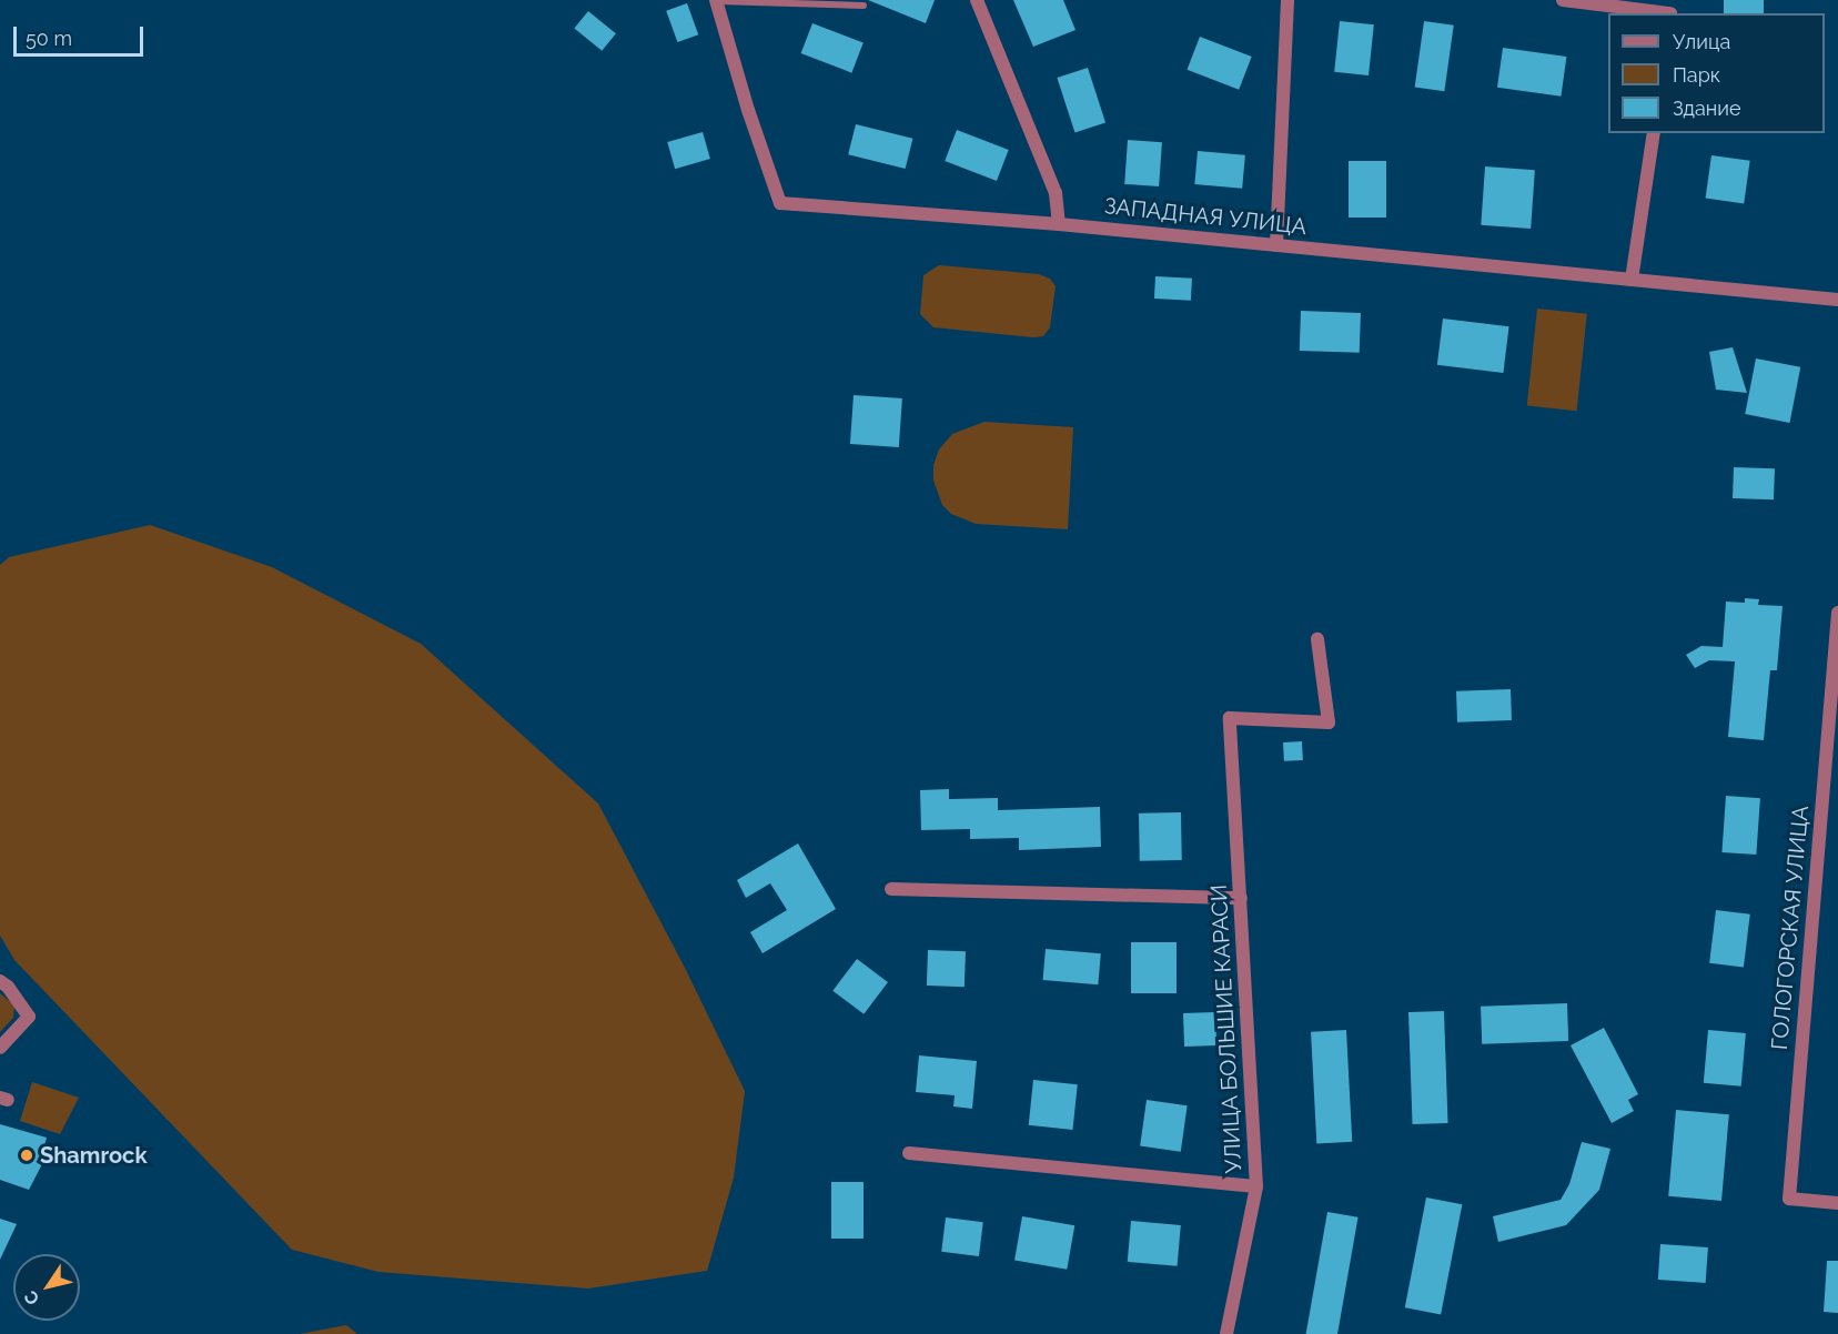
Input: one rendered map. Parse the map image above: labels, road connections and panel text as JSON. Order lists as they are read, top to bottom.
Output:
{
  "streets": {
    "street": ["ЗАПАДНАЯ УЛИЦА", "ГОЛОГОРСКАЯ УЛИЦА", "УЛИЦА БОЛЬШИЕ КАРАСИ"]
  },
  "places": ["Shamrock"],
  "legend": ["Улица", "Парк", "Здание"],
  "scale_bar": "50 m",
  "north": "bottom left"
}
